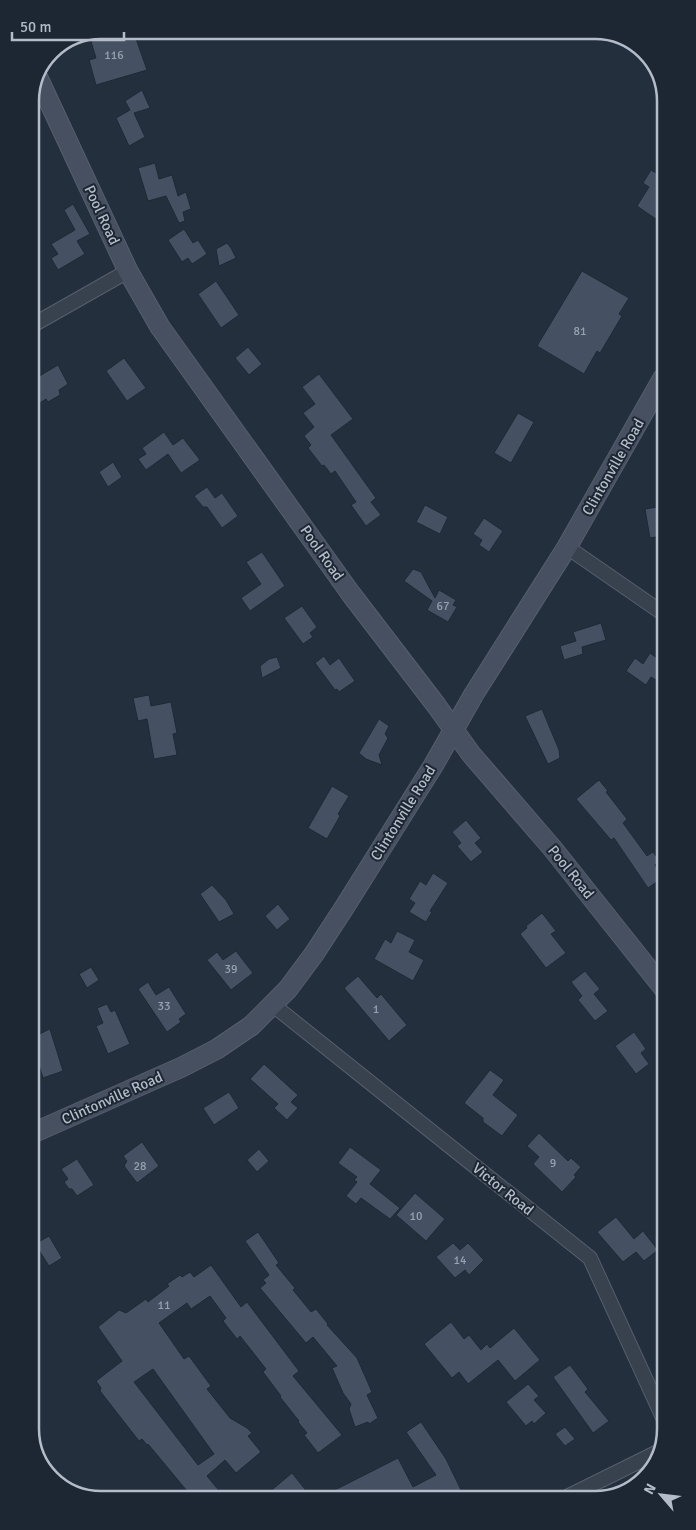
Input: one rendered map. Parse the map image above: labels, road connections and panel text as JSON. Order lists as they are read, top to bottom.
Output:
{
  "streets": {
    "street": ["Pool Road", "Clintonville Road", "Victor Road"]
  },
  "crossings": [
    ["Pool Road", "Clintonville Road"],
    ["Clintonville Road", "Victor Road"]
  ],
  "house_numbers": [
    "116",
    "81",
    "67",
    "39",
    "33",
    "1",
    "9",
    "28",
    "10",
    "14",
    "11"
  ],
  "scale_bar": "50 m",
  "north": "top left"
}
